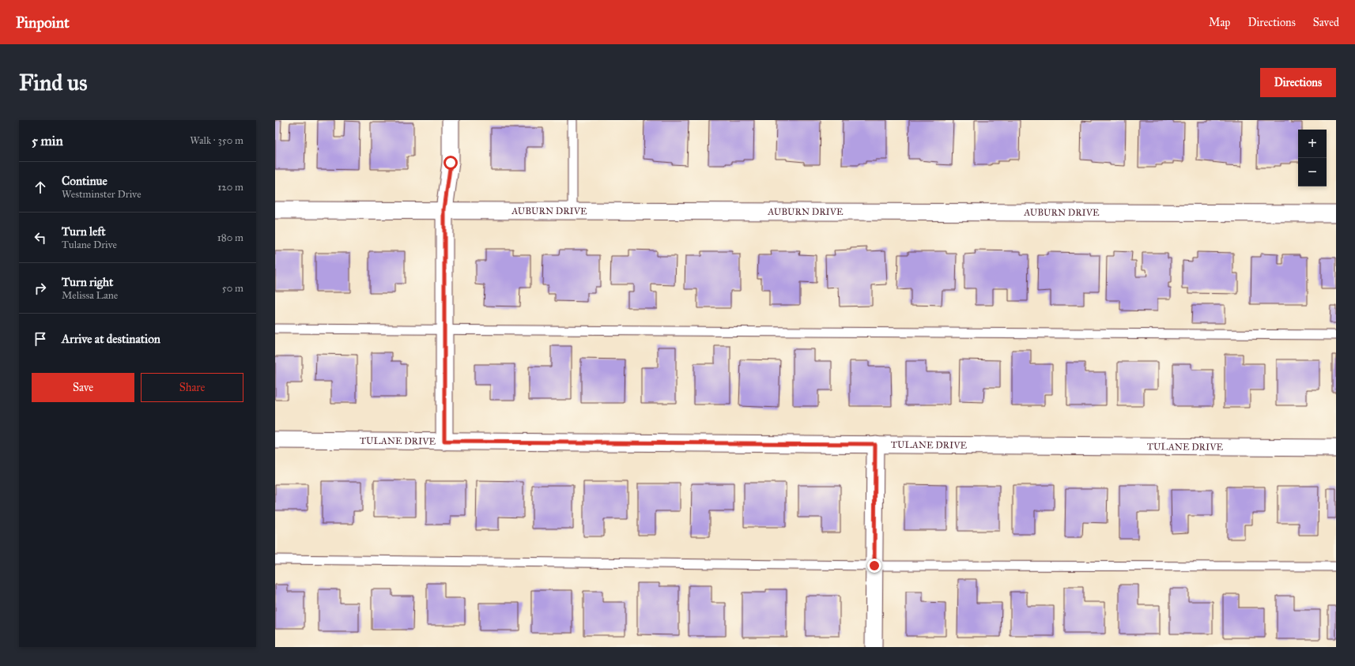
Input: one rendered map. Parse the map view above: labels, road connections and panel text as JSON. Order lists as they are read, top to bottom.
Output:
{
  "streets": {
    "street": ["AUBURN DRIVE", "TULANE DRIVE"]
  },
  "page": {
    "header": "Pinpoint",
    "nav": ["Map", "Directions", "Saved"],
    "buttons": [
      "Directions",
      ["Save", "Share"]
    ],
    "title": "Find us",
    "heading": ["5 min", "Walk · 350 m"],
    "map_buttons": ["+", "−"],
    "list": [
      ["Continue", "Westminster Drive", "120 m"],
      ["Turn left", "Tulane Drive", "180 m"],
      ["Turn right", "Melissa Lane", "50 m"],
      "Arrive at destination"
    ]
  }
}
